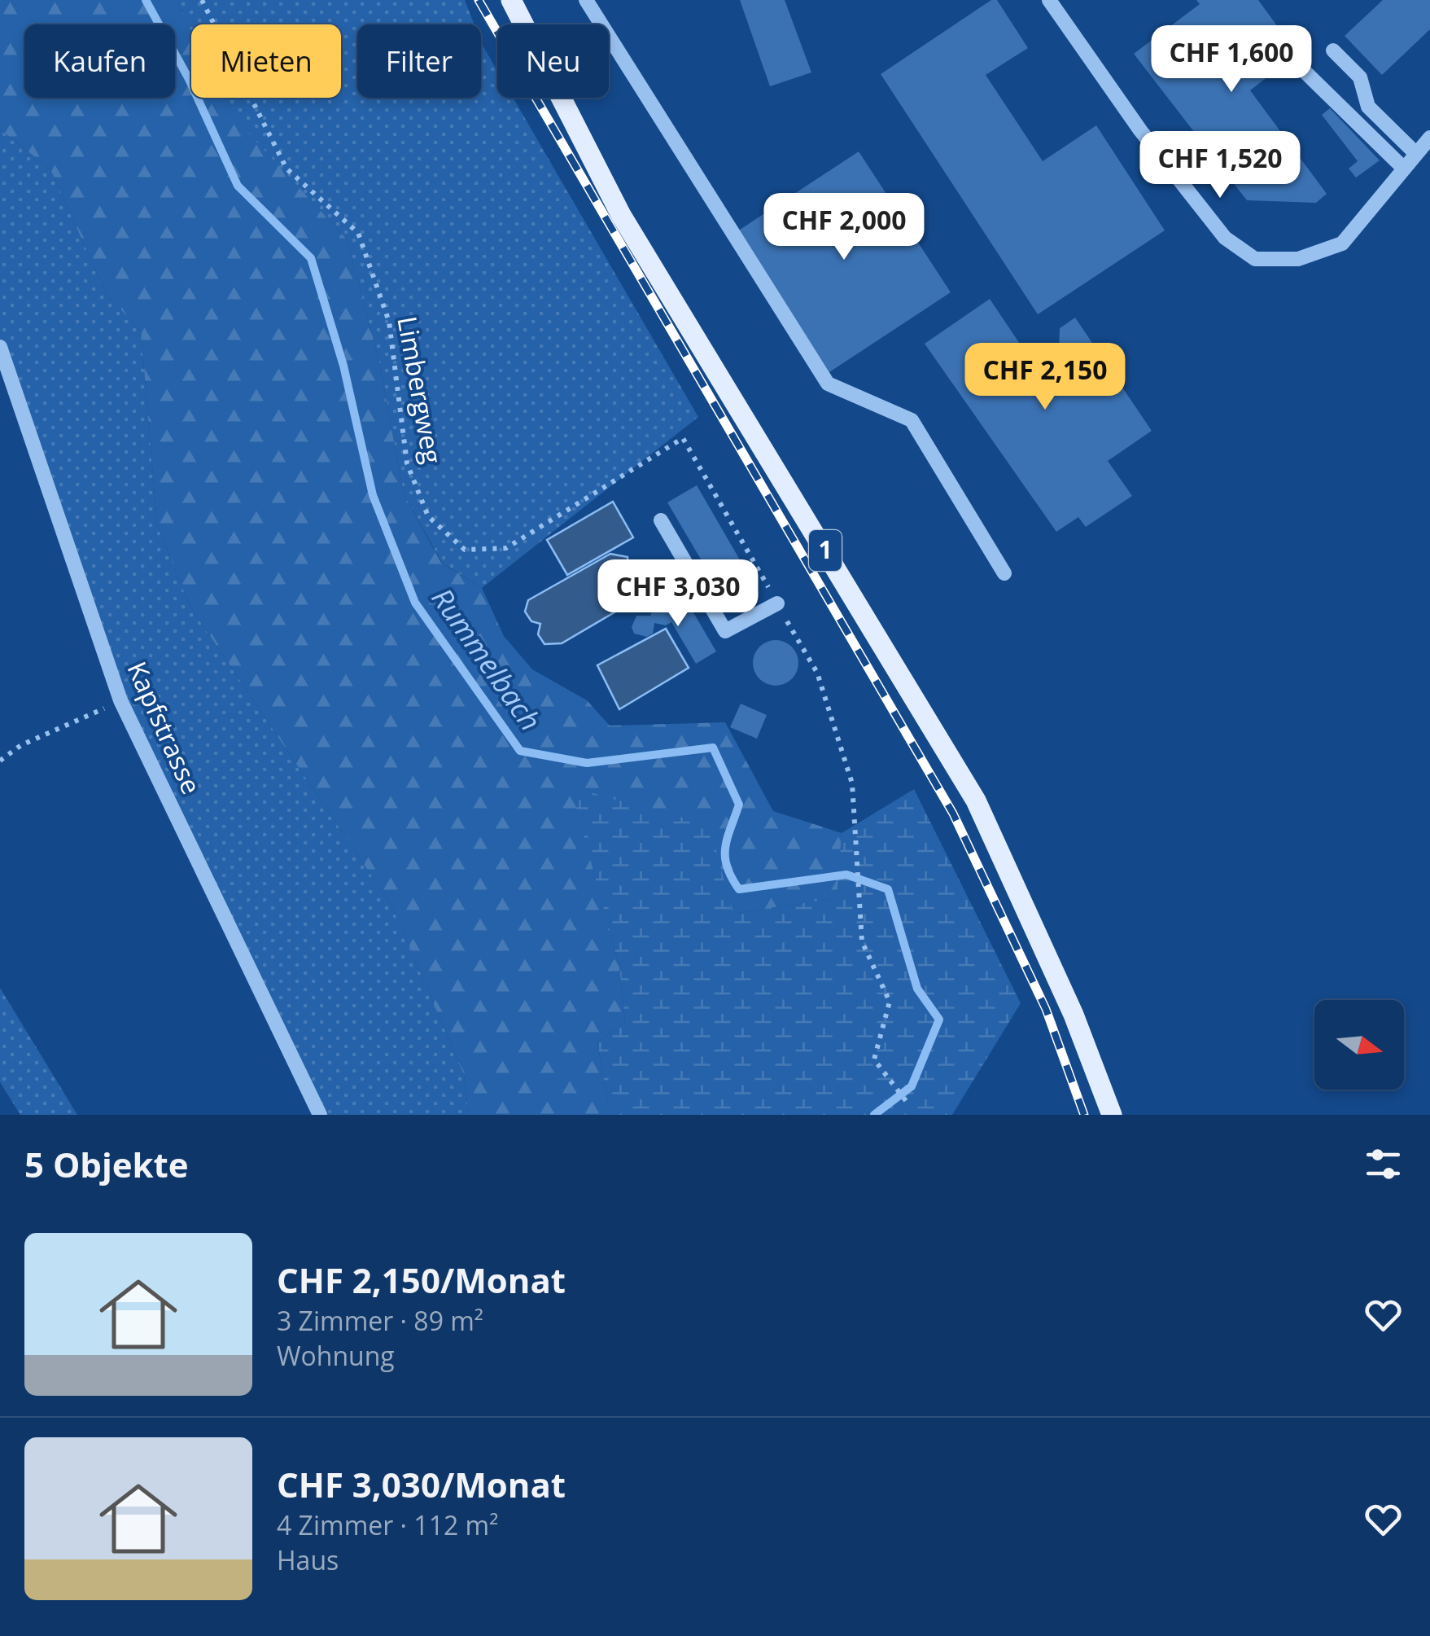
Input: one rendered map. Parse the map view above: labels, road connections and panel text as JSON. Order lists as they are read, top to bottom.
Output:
{
  "streets": {
    "main road": ["1"],
    "street": ["Kapfstrasse"],
    "path": ["Limbergweg"]
  },
  "water": ["Rummelbach"],
  "north": "right",
  "page": {
    "chip": [
      "Kaufen",
      "Mieten",
      "Filter",
      "Neu"
    ],
    "price": [
      "CHF 1,600",
      "CHF 1,520",
      "CHF 2,000",
      "CHF 2,150",
      "CHF 3,030"
    ],
    "heading": "5 Objekte",
    "list": [
      {
        "name": "CHF 2,150/Monat",
        "note": "3 Zimmer · 89 m² · Wohnung"
      },
      {
        "name": "CHF 3,030/Monat",
        "note": "4 Zimmer · 112 m² · Haus"
      }
    ]
  }
}
